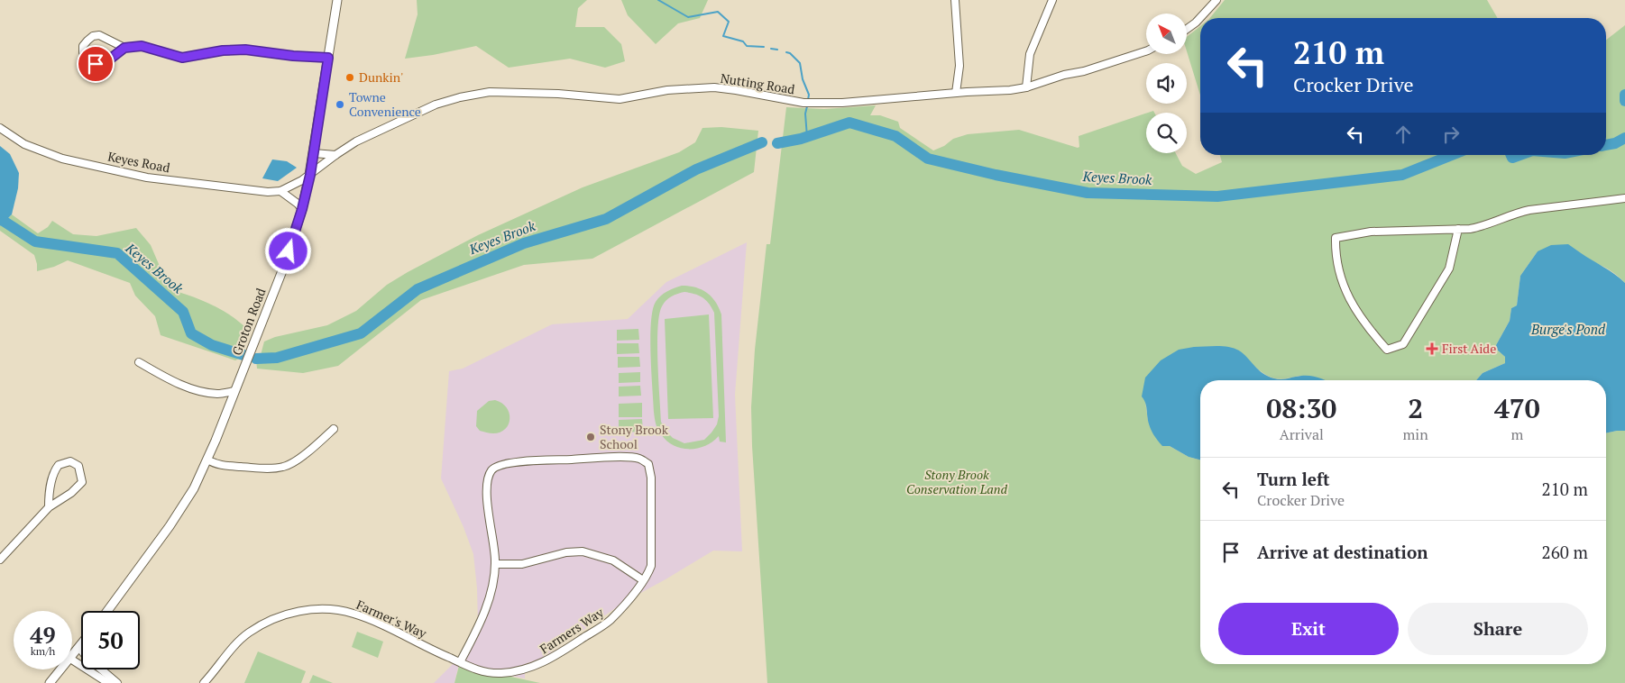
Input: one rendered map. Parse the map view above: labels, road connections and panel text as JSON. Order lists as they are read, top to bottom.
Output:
{
  "streets": {
    "main road": ["Groton Road"],
    "street": [
      "Nutting Road",
      "Keyes Road",
      "Farmer's Way",
      "Farmers Way"
    ]
  },
  "crossings": [
    ["Nutting Road", "Keyes Road"],
    ["Nutting Road", "Groton Road"],
    ["Keyes Road", "Groton Road"],
    ["Farmer's Way", "Farmers Way"]
  ],
  "water": ["Keyes Brook", "Burge's Pond"],
  "parks": ["Stony Brook Conservation Land"],
  "places": {
    "other": ["Dunkin'", "Towne Convenience", "Stony Brook School"],
    "health": ["First Aide"]
  },
  "north": "top left",
  "page": {
    "turn": ["210 m", "Crocker Drive"],
    "eta": [
      "08:30",
      "Arrival",
      "2",
      "min",
      "470",
      "m"
    ],
    "list": [
      {
        "name": "Turn left",
        "note": "Crocker Drive",
        "value": "210 m"
      },
      {
        "name": "Arrive at destination",
        "value": "260 m"
      }
    ],
    "buttons": ["Exit", "Share"],
    "speed": "49 km/h",
    "limit": "50"
  }
}
